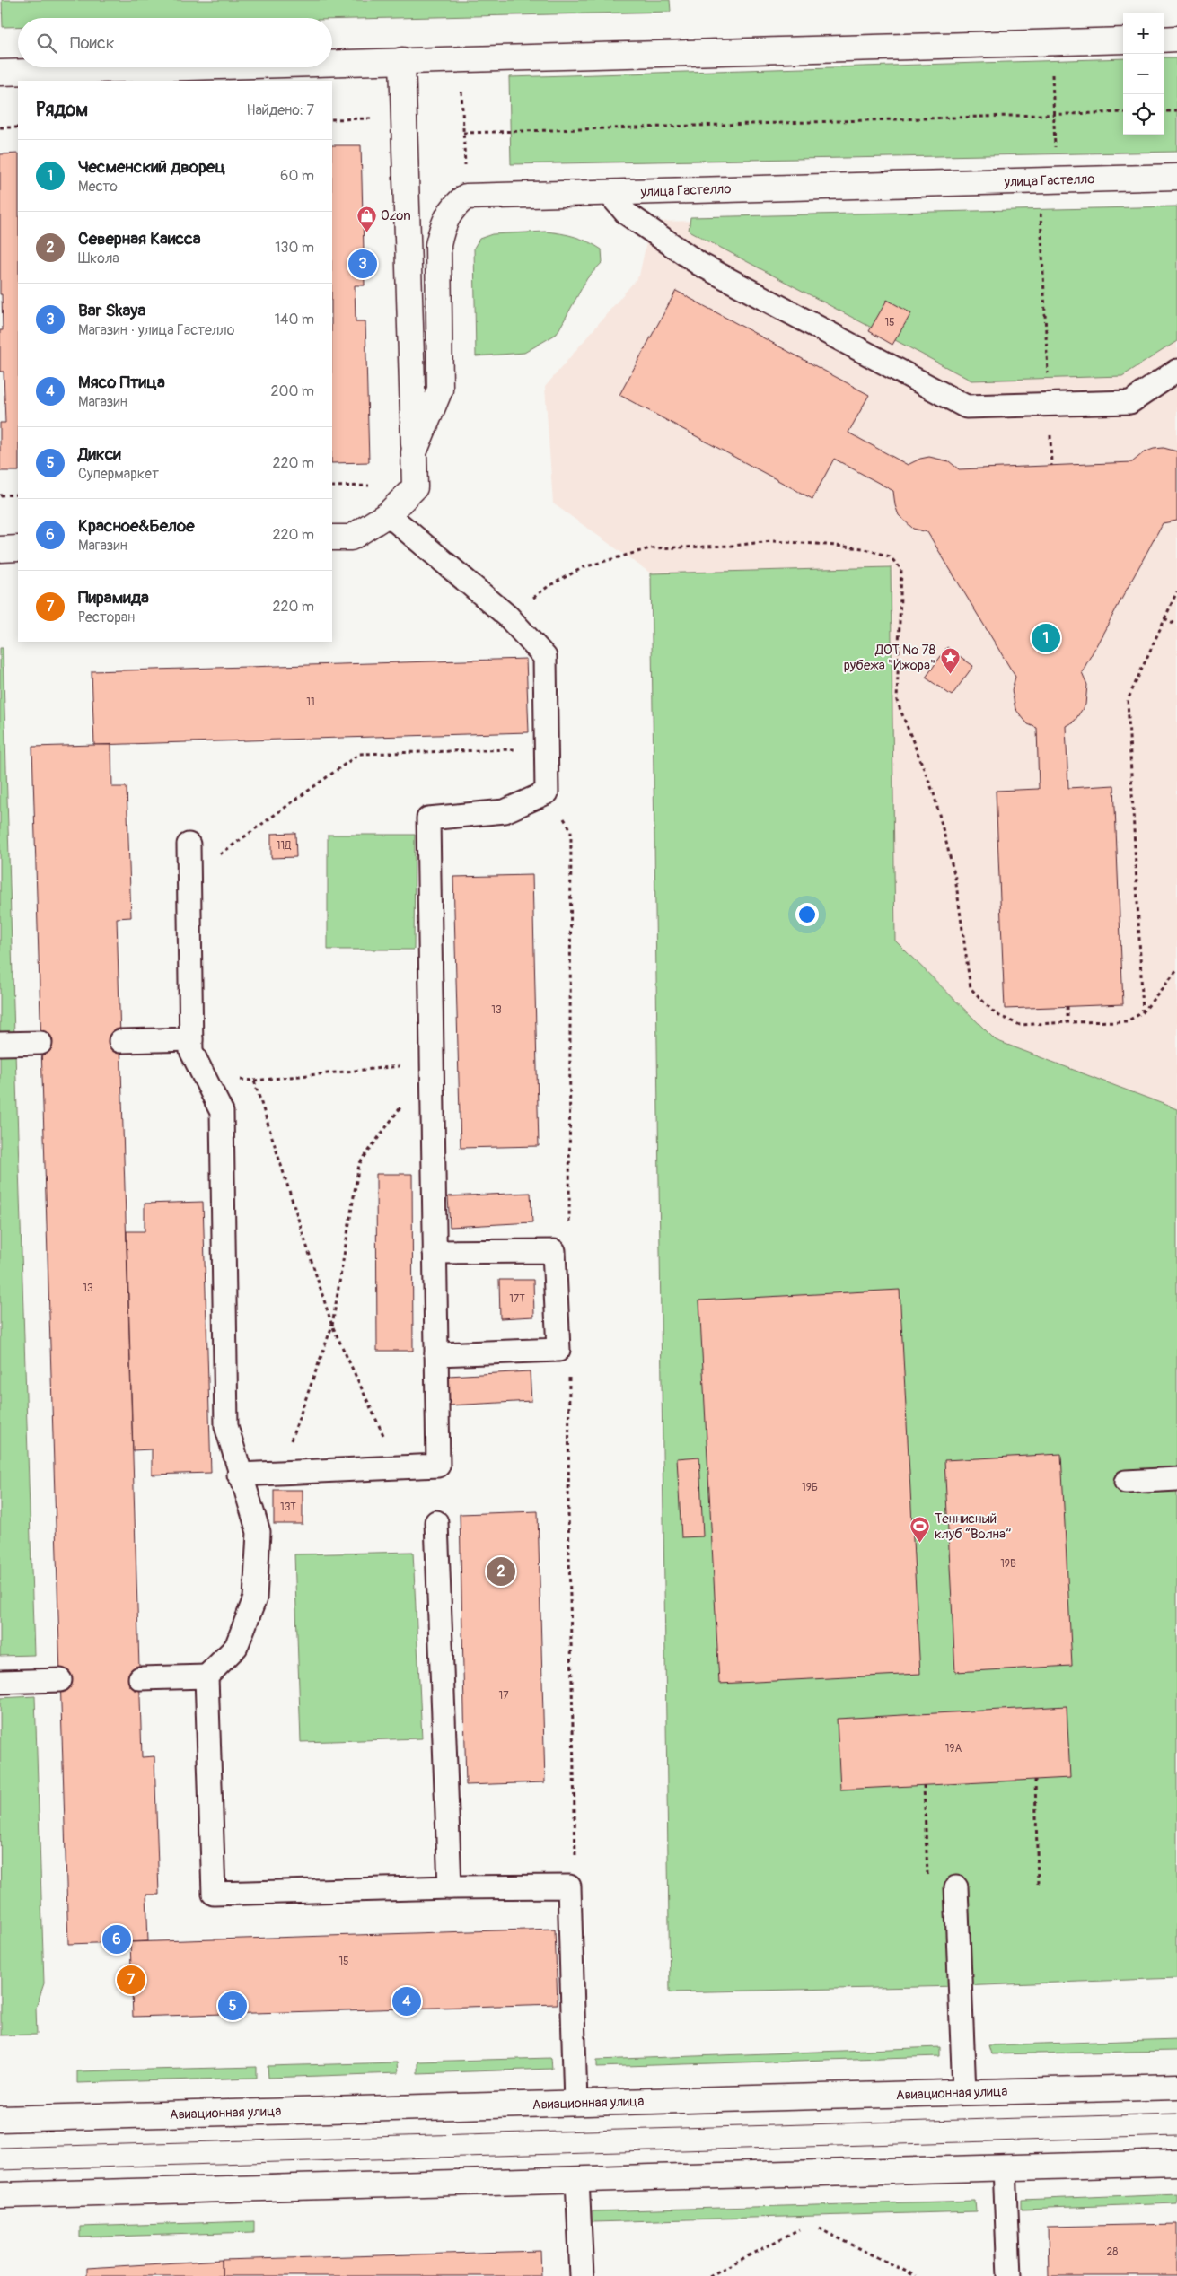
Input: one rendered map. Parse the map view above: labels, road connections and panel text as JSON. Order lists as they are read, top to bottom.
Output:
{
  "streets": {
    "street": ["улица Гастелло", "Авиационная улица"]
  },
  "places": {
    "shop": ["Ozon"],
    "place": ["ДОТ № 78 рубежа \"Ижора\""],
    "sports": ["Теннисный клуб “Волна”"]
  },
  "house_numbers": [
    "15",
    "11",
    "11Д",
    "13",
    "13",
    "17Т",
    "19Б",
    "13Т",
    "19В",
    "17",
    "19А",
    "15",
    "28"
  ],
  "page": {
    "map_buttons": ["+", "−"],
    "search": "Поиск",
    "heading": ["Рядом", "Найдено: 7"],
    "list": [
      {
        "mark": "1",
        "name": "Чесменский дворец",
        "note": "Место",
        "value": "60 m"
      },
      {
        "mark": "2",
        "name": "Северная Каисса",
        "note": "Школа",
        "value": "130 m"
      },
      {
        "mark": "3",
        "name": "Bar Skaya",
        "note": "Магазин · улица Гастелло",
        "value": "140 m"
      },
      {
        "mark": "4",
        "name": "Мясо Птица",
        "note": "Магазин",
        "value": "200 m"
      },
      {
        "mark": "5",
        "name": "Дикси",
        "note": "Супермаркет",
        "value": "220 m"
      },
      {
        "mark": "6",
        "name": "Красное&Белое",
        "note": "Магазин",
        "value": "220 m"
      },
      {
        "mark": "7",
        "name": "Пирамида",
        "note": "Ресторан",
        "value": "220 m"
      }
    ],
    "pins": [
      "3",
      "1",
      "2",
      "6",
      "7",
      "4",
      "5"
    ]
  }
}
